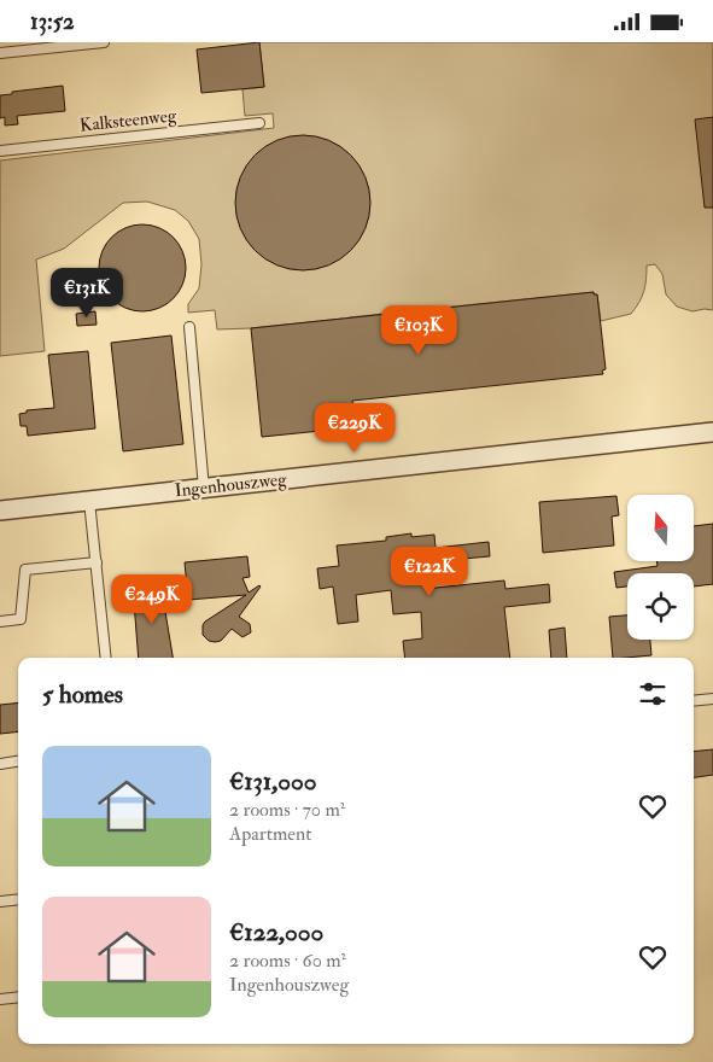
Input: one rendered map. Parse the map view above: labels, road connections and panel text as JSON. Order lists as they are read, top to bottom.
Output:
{
  "streets": {
    "street": ["Ingenhouszweg"],
    "lane": ["Kalksteenweg"]
  },
  "north": "top",
  "page": {
    "status": "13:52",
    "price": [
      "€131K",
      "€103K",
      "€229K",
      "€122K",
      "€249K"
    ],
    "heading": "5 homes",
    "list": [
      {
        "name": "€131,000",
        "note": "2 rooms · 70 m² · Apartment"
      },
      {
        "name": "€122,000",
        "note": "2 rooms · 60 m² · Ingenhouszweg"
      }
    ]
  }
}
